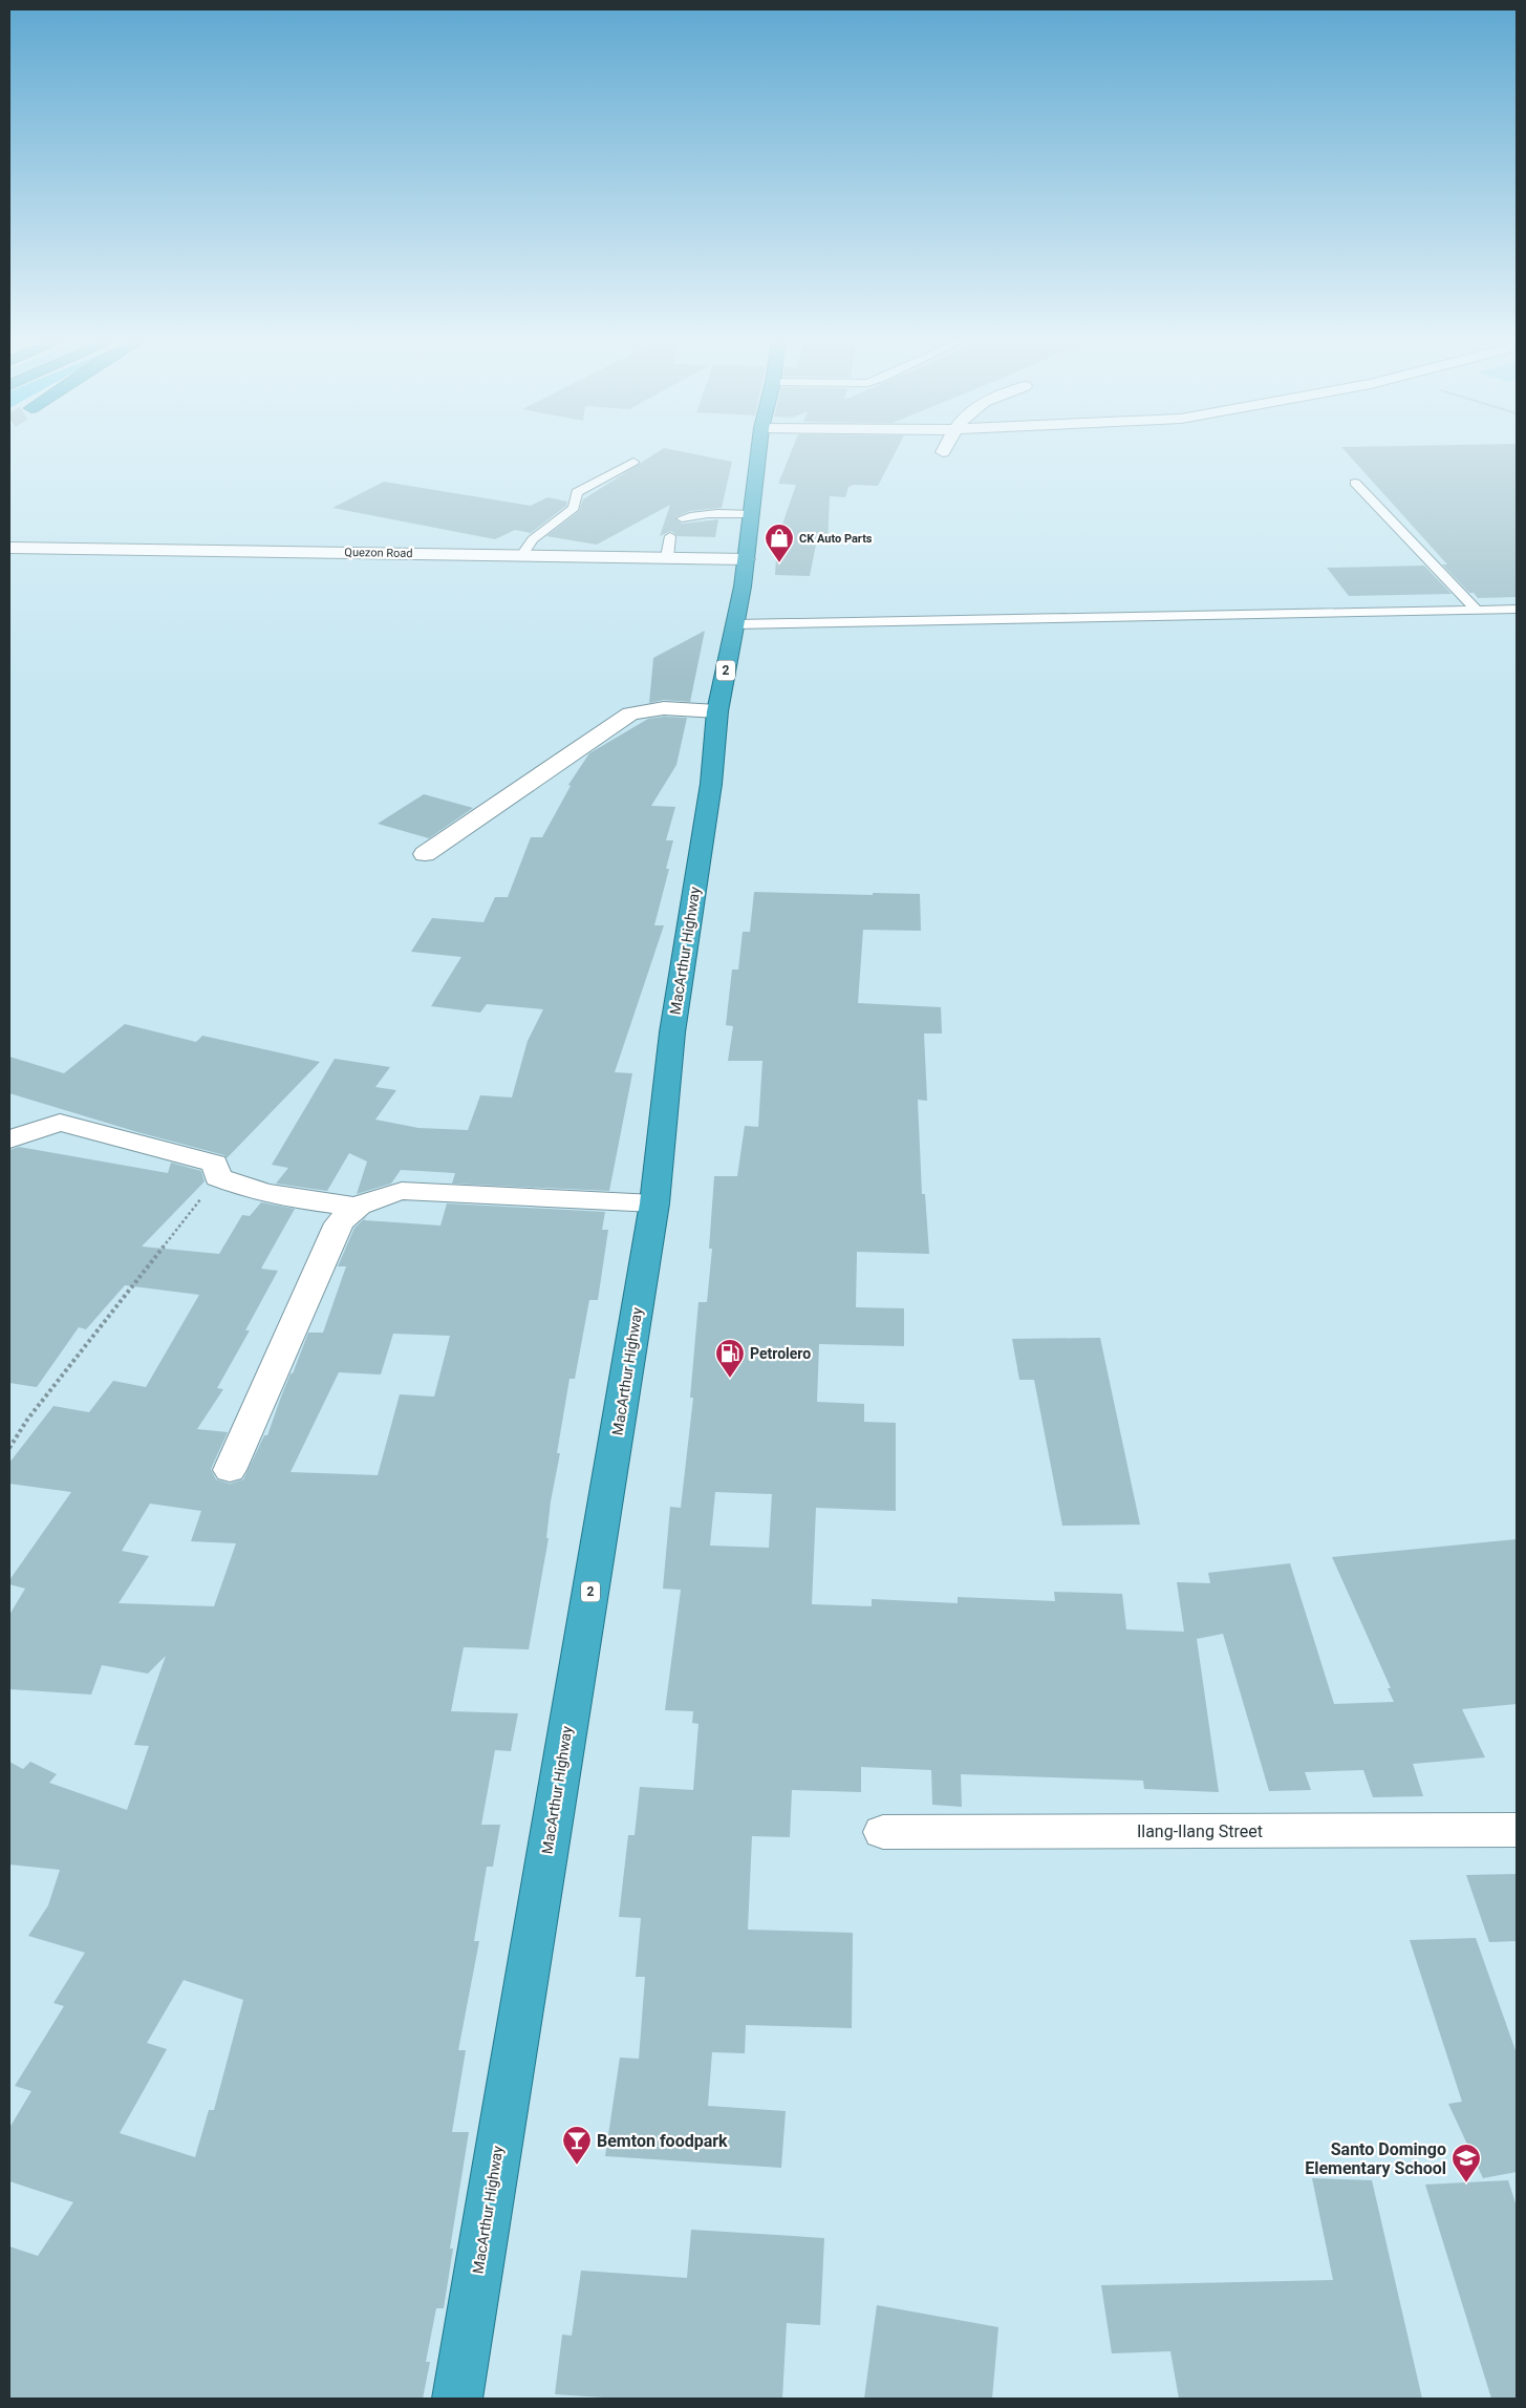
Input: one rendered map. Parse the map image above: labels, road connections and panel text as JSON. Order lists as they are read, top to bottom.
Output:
{
  "streets": {
    "highway": ["2", "MacArthur Highway"],
    "street": ["Quezon Road", "Ilang-Ilang Street"]
  },
  "crossings": [
    ["Quezon Road", "MacArthur Highway"]
  ],
  "places": {
    "shop": ["CK Auto Parts"],
    "fuel station": ["Petrolero"],
    "bar": ["Bemton foodpark"],
    "school or university": ["Santo Domingo Elementary School"]
  }
}
